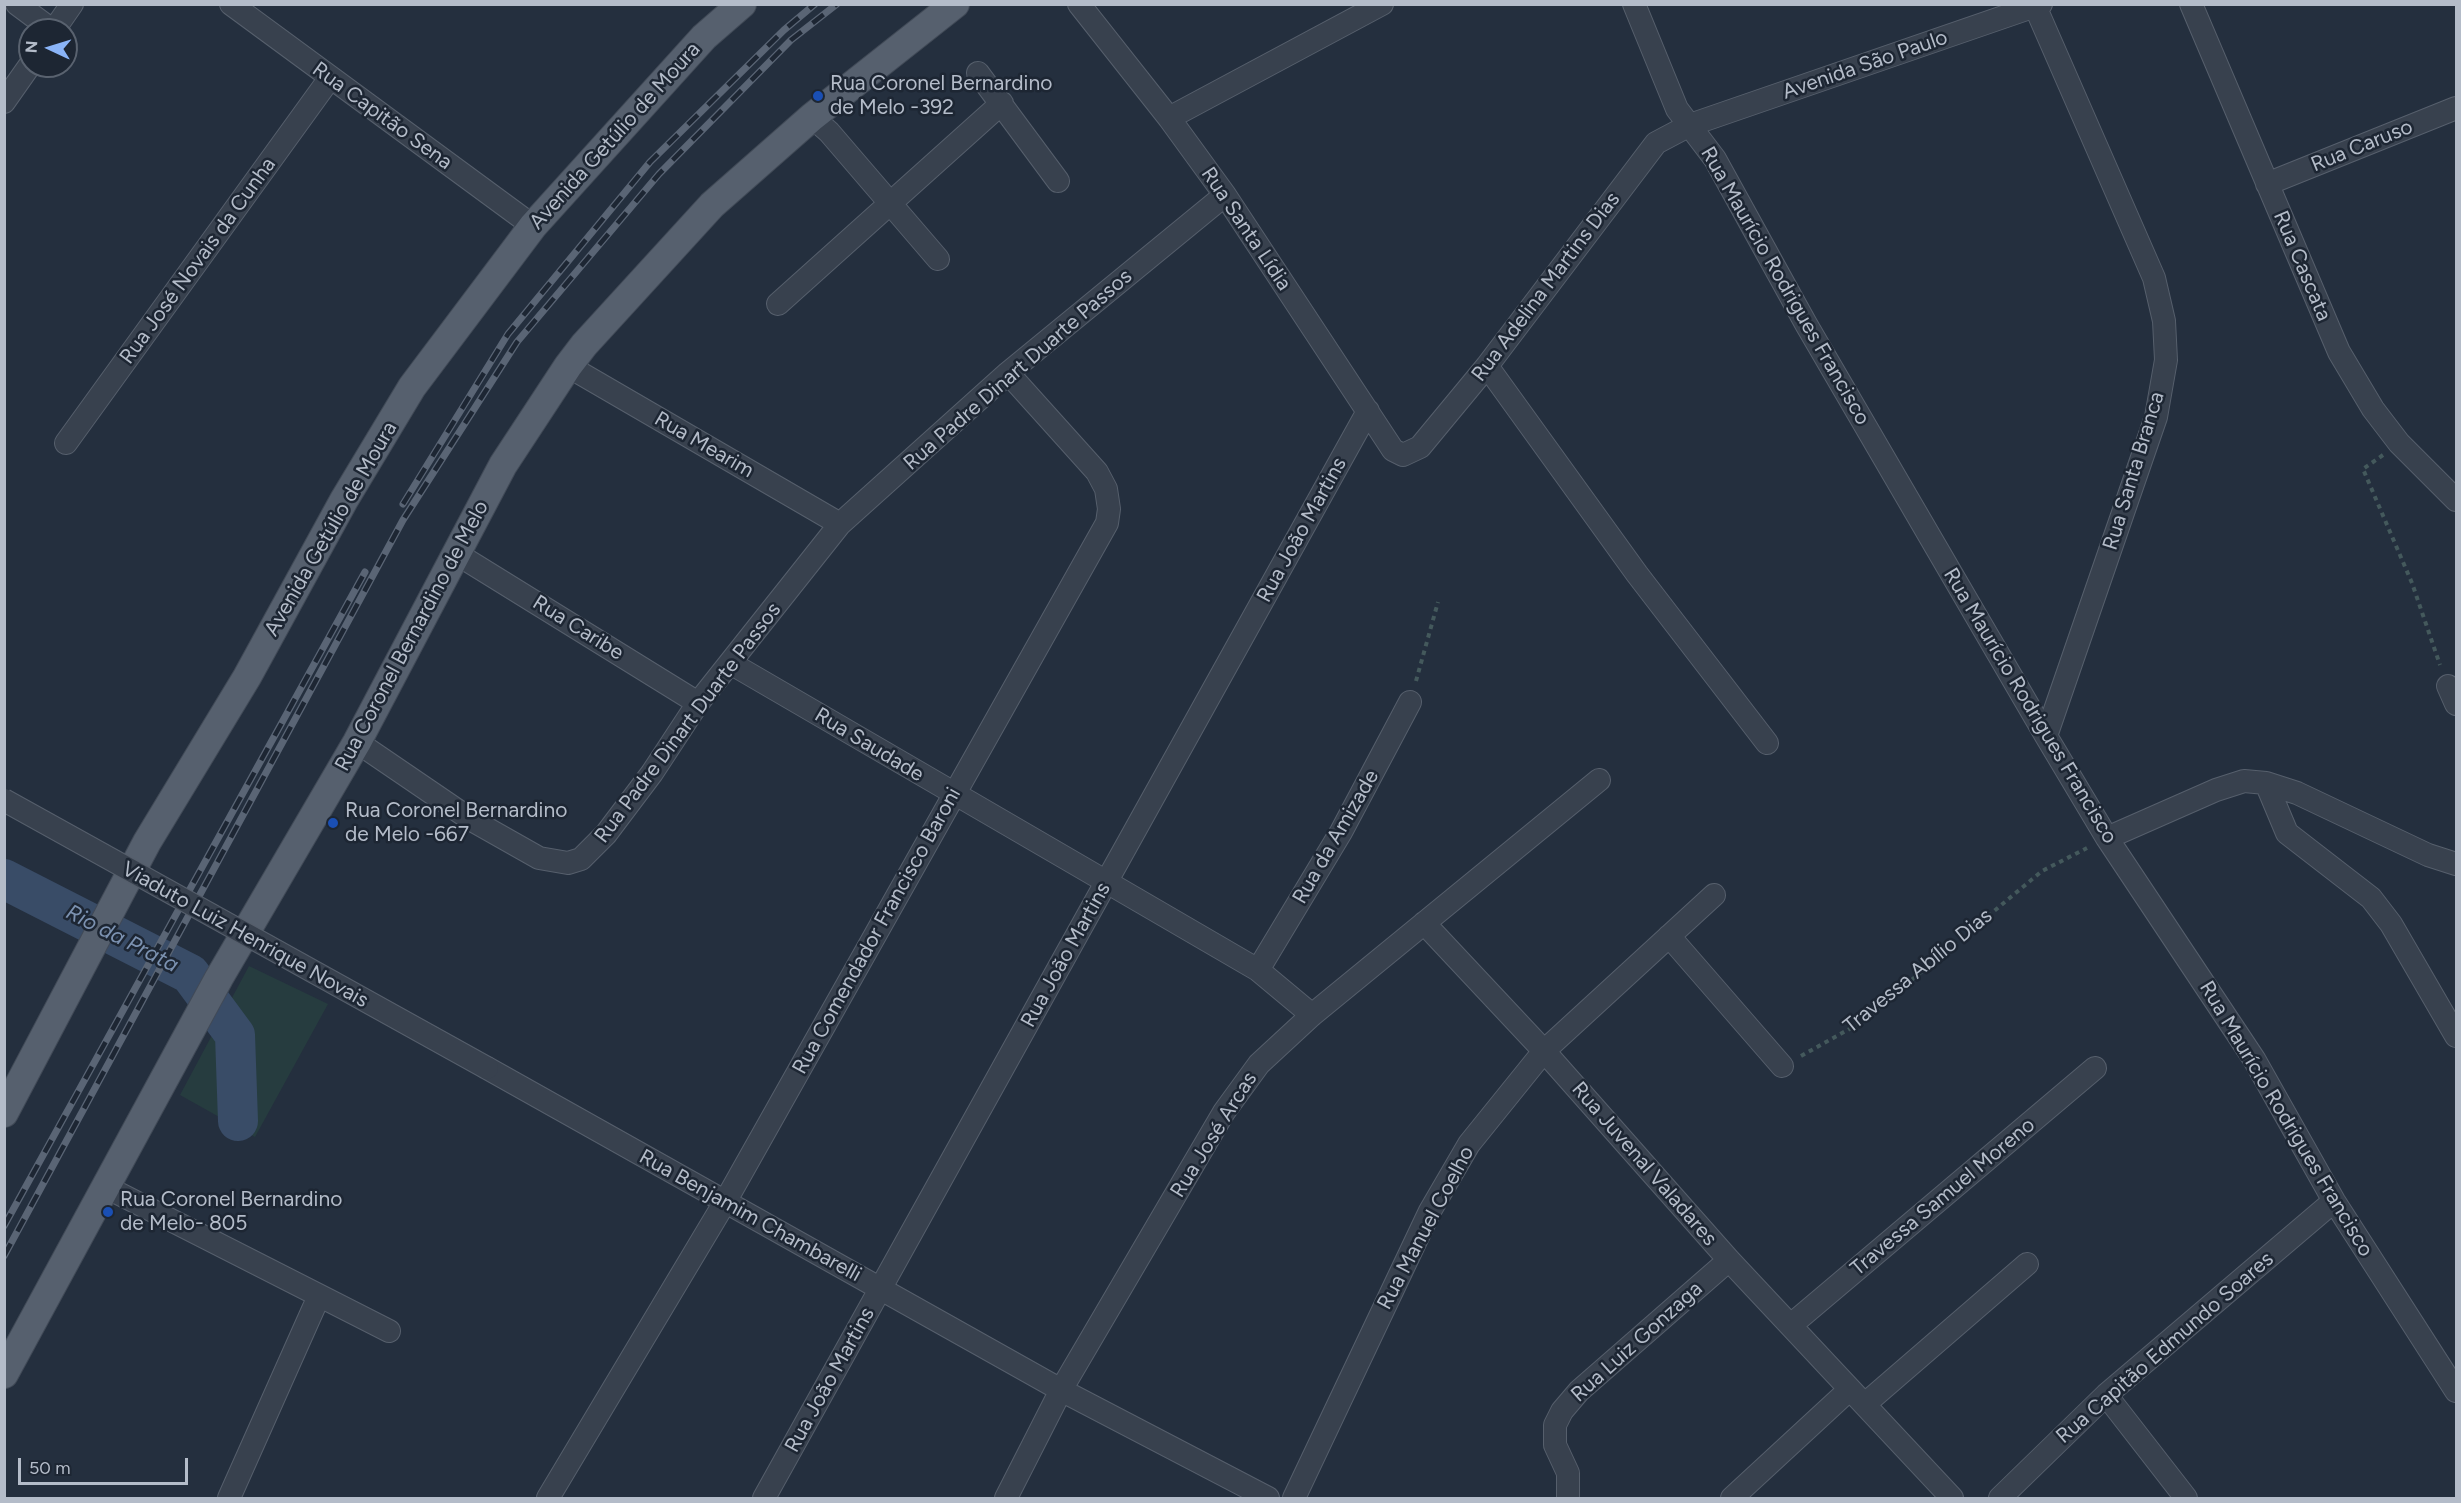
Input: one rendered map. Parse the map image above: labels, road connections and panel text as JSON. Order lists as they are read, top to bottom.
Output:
{
  "streets": {
    "main road": ["Avenida Getúlio de Moura", "Rua Coronel Bernardino de Melo"],
    "street": [
      "Avenida São Paulo",
      "Rua Capitão Sena",
      "Rua Caruso",
      "Rua Santa Lídia",
      "Rua José Novais da Cunha",
      "Rua Cascata",
      "Rua Maurício Rodrigues Francisco",
      "Rua Adelina Martins Dias",
      "Rua Padre Dinart Duarte Passos",
      "Rua Mearim",
      "Rua Santa Branca",
      "Rua João Martins",
      "Rua Caribe",
      "Rua Saudade",
      "Rua da Amizade",
      "Rua Comendador Francisco Baroni",
      "Viaduto Luiz Henrique Novais",
      "Rua José Arcas",
      "Rua Juvenal Valadares",
      "Travessa Samuel Moreno",
      "Rua Benjamim Chambarelli",
      "Rua Manuel Coelho",
      "Rua Luiz Gonzaga",
      "Rua Capitão Edmundo Soares"
    ],
    "path": ["Travessa Abílio Dias"]
  },
  "crossings": [
    ["Avenida São Paulo", "Rua Maurício Rodrigues Francisco"],
    ["Avenida São Paulo", "Rua Adelina Martins Dias"],
    ["Avenida São Paulo", "Rua Santa Branca"],
    ["Rua Capitão Sena", "Avenida Getúlio de Moura"],
    ["Rua Capitão Sena", "Rua José Novais da Cunha"],
    ["Rua Caruso", "Rua Cascata"],
    ["Rua Santa Lídia", "Rua Adelina Martins Dias"],
    ["Rua Santa Lídia", "Rua Padre Dinart Duarte Passos"],
    ["Rua Santa Lídia", "Rua João Martins"],
    ["Rua Maurício Rodrigues Francisco", "Rua Adelina Martins Dias"],
    ["Rua Maurício Rodrigues Francisco", "Rua Santa Branca"],
    ["Rua Maurício Rodrigues Francisco", "Travessa Abílio Dias"],
    ["Rua Maurício Rodrigues Francisco", "Rua Capitão Edmundo Soares"],
    ["Rua Padre Dinart Duarte Passos", "Rua Mearim"],
    ["Rua Padre Dinart Duarte Passos", "Rua Caribe"],
    ["Rua Padre Dinart Duarte Passos", "Rua Coronel Bernardino de Melo"],
    ["Rua Padre Dinart Duarte Passos", "Rua Saudade"],
    ["Rua Padre Dinart Duarte Passos", "Rua Comendador Francisco Baroni"],
    ["Rua Mearim", "Rua Coronel Bernardino de Melo"],
    ["Rua João Martins", "Rua Saudade"],
    ["Rua João Martins", "Rua Benjamim Chambarelli"],
    ["Rua Caribe", "Rua Coronel Bernardino de Melo"],
    ["Rua Saudade", "Rua da Amizade"],
    ["Rua Saudade", "Rua Comendador Francisco Baroni"],
    ["Rua Saudade", "Rua José Arcas"],
    ["Rua Comendador Francisco Baroni", "Rua Benjamim Chambarelli"],
    ["Viaduto Luiz Henrique Novais", "Rua Benjamim Chambarelli"],
    ["Rua José Arcas", "Rua Juvenal Valadares"],
    ["Rua José Arcas", "Rua Benjamim Chambarelli"],
    ["Rua Juvenal Valadares", "Travessa Samuel Moreno"],
    ["Rua Juvenal Valadares", "Rua Manuel Coelho"],
    ["Rua Juvenal Valadares", "Rua Luiz Gonzaga"]
  ],
  "water": ["Rio da Prata"],
  "places": ["Rua Coronel Bernardino de Melo -392", "Rua Coronel Bernardino de Melo -667", "Rua Coronel Bernardino de Melo- 805"],
  "scale_bar": "50 m",
  "north": "left"
}
